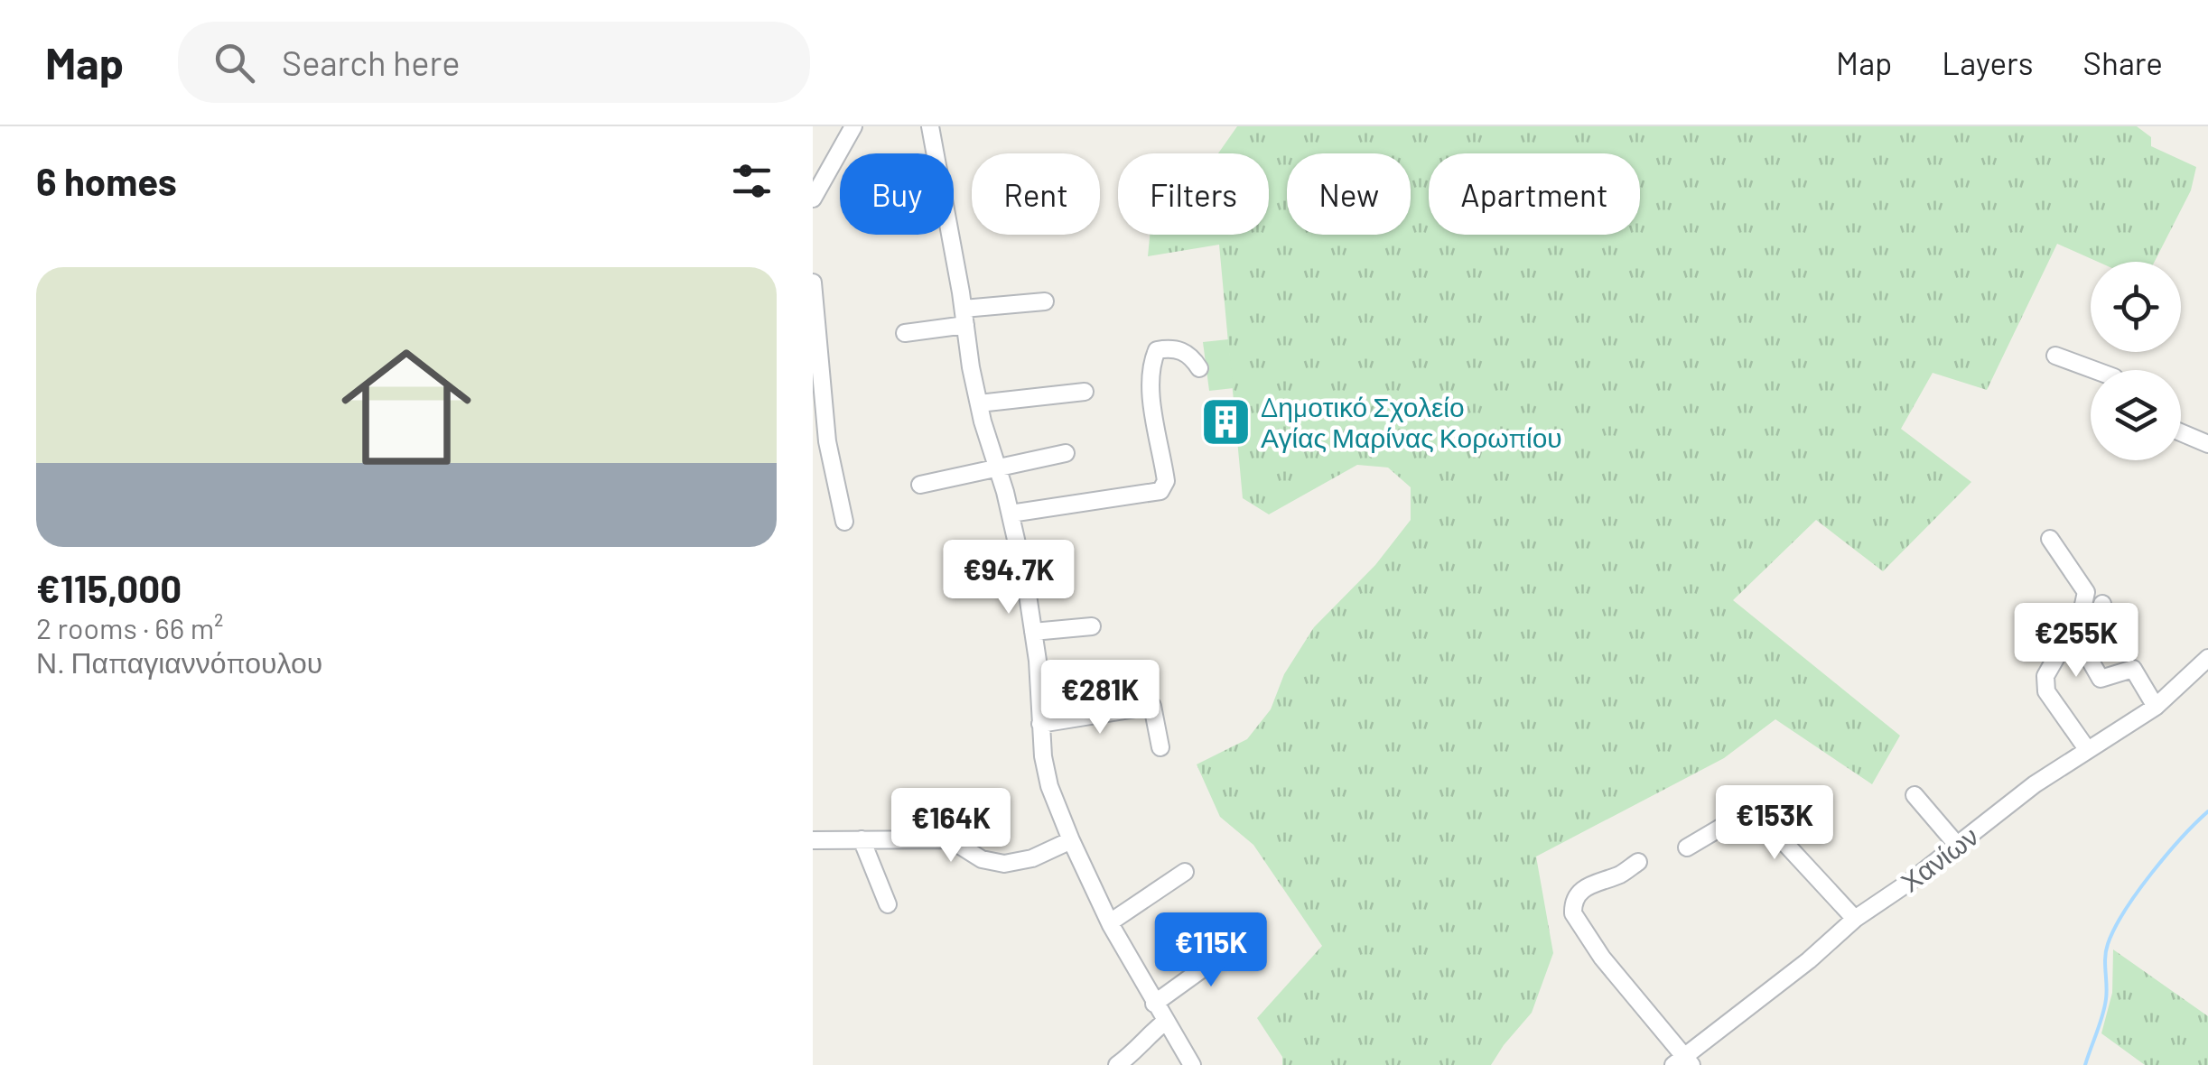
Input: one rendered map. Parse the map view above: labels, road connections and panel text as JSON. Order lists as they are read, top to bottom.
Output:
{
  "streets": {
    "street": ["Χανίων"]
  },
  "places": {
    "building": ["Δημοτικό Σχολείο Αγίας Μαρίνας Κορωπίου"]
  },
  "page": {
    "header": "Map",
    "search": "Search here",
    "nav": ["Map", "Layers", "Share"],
    "heading": "6 homes",
    "chip": [
      "Buy",
      "Rent",
      "Filters",
      "New",
      "Apartment"
    ],
    "list": [
      {
        "name": "€115,000",
        "note": "2 rooms · 66 m² · Ν. Παπαγιαννόπουλου"
      }
    ],
    "price": [
      "€94.7K",
      "€255K",
      "€281K",
      "€153K",
      "€164K",
      "€115K"
    ]
  }
}
